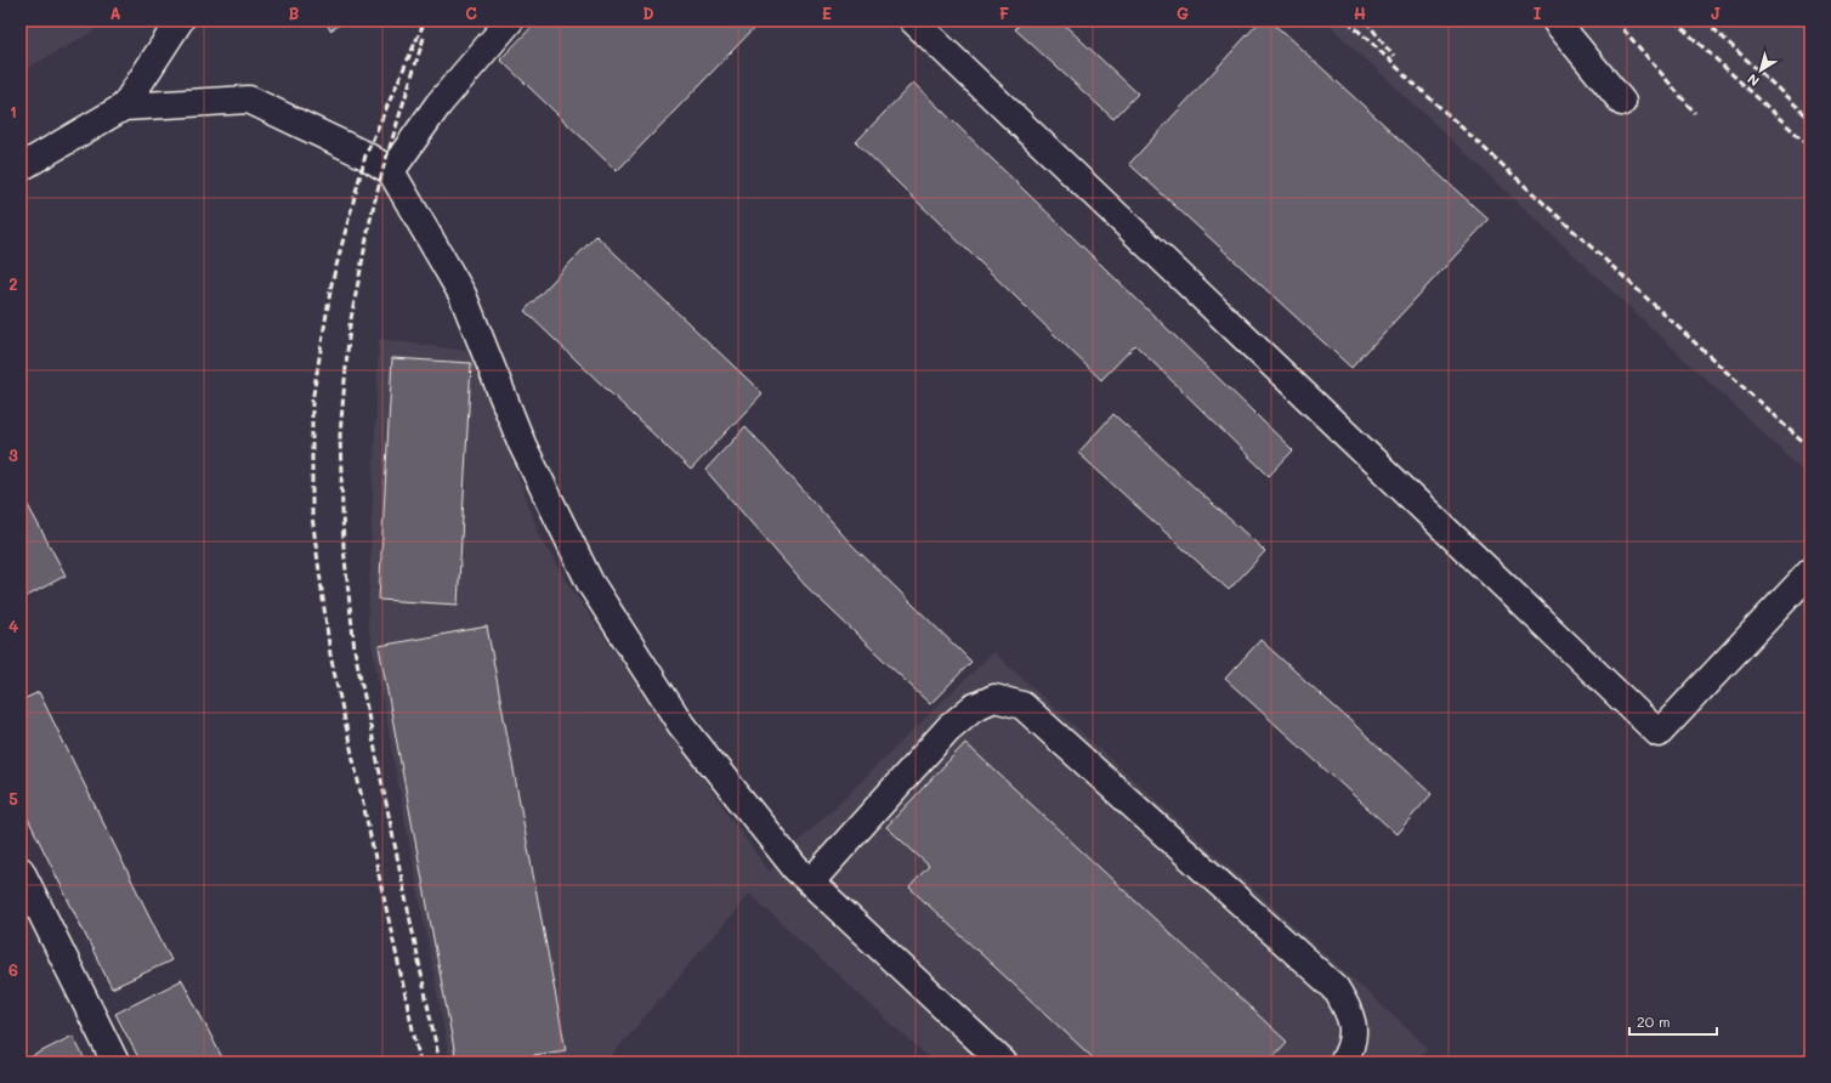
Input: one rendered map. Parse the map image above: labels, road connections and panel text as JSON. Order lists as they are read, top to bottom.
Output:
{
  "scale_bar": "20 m",
  "north": "bottom left",
  "grid": {
    "columns": [
      "A",
      "B",
      "C",
      "D",
      "E",
      "F",
      "G",
      "H",
      "I",
      "J"
    ],
    "rows": [
      "1",
      "2",
      "3",
      "4",
      "5",
      "6"
    ]
  }
}
